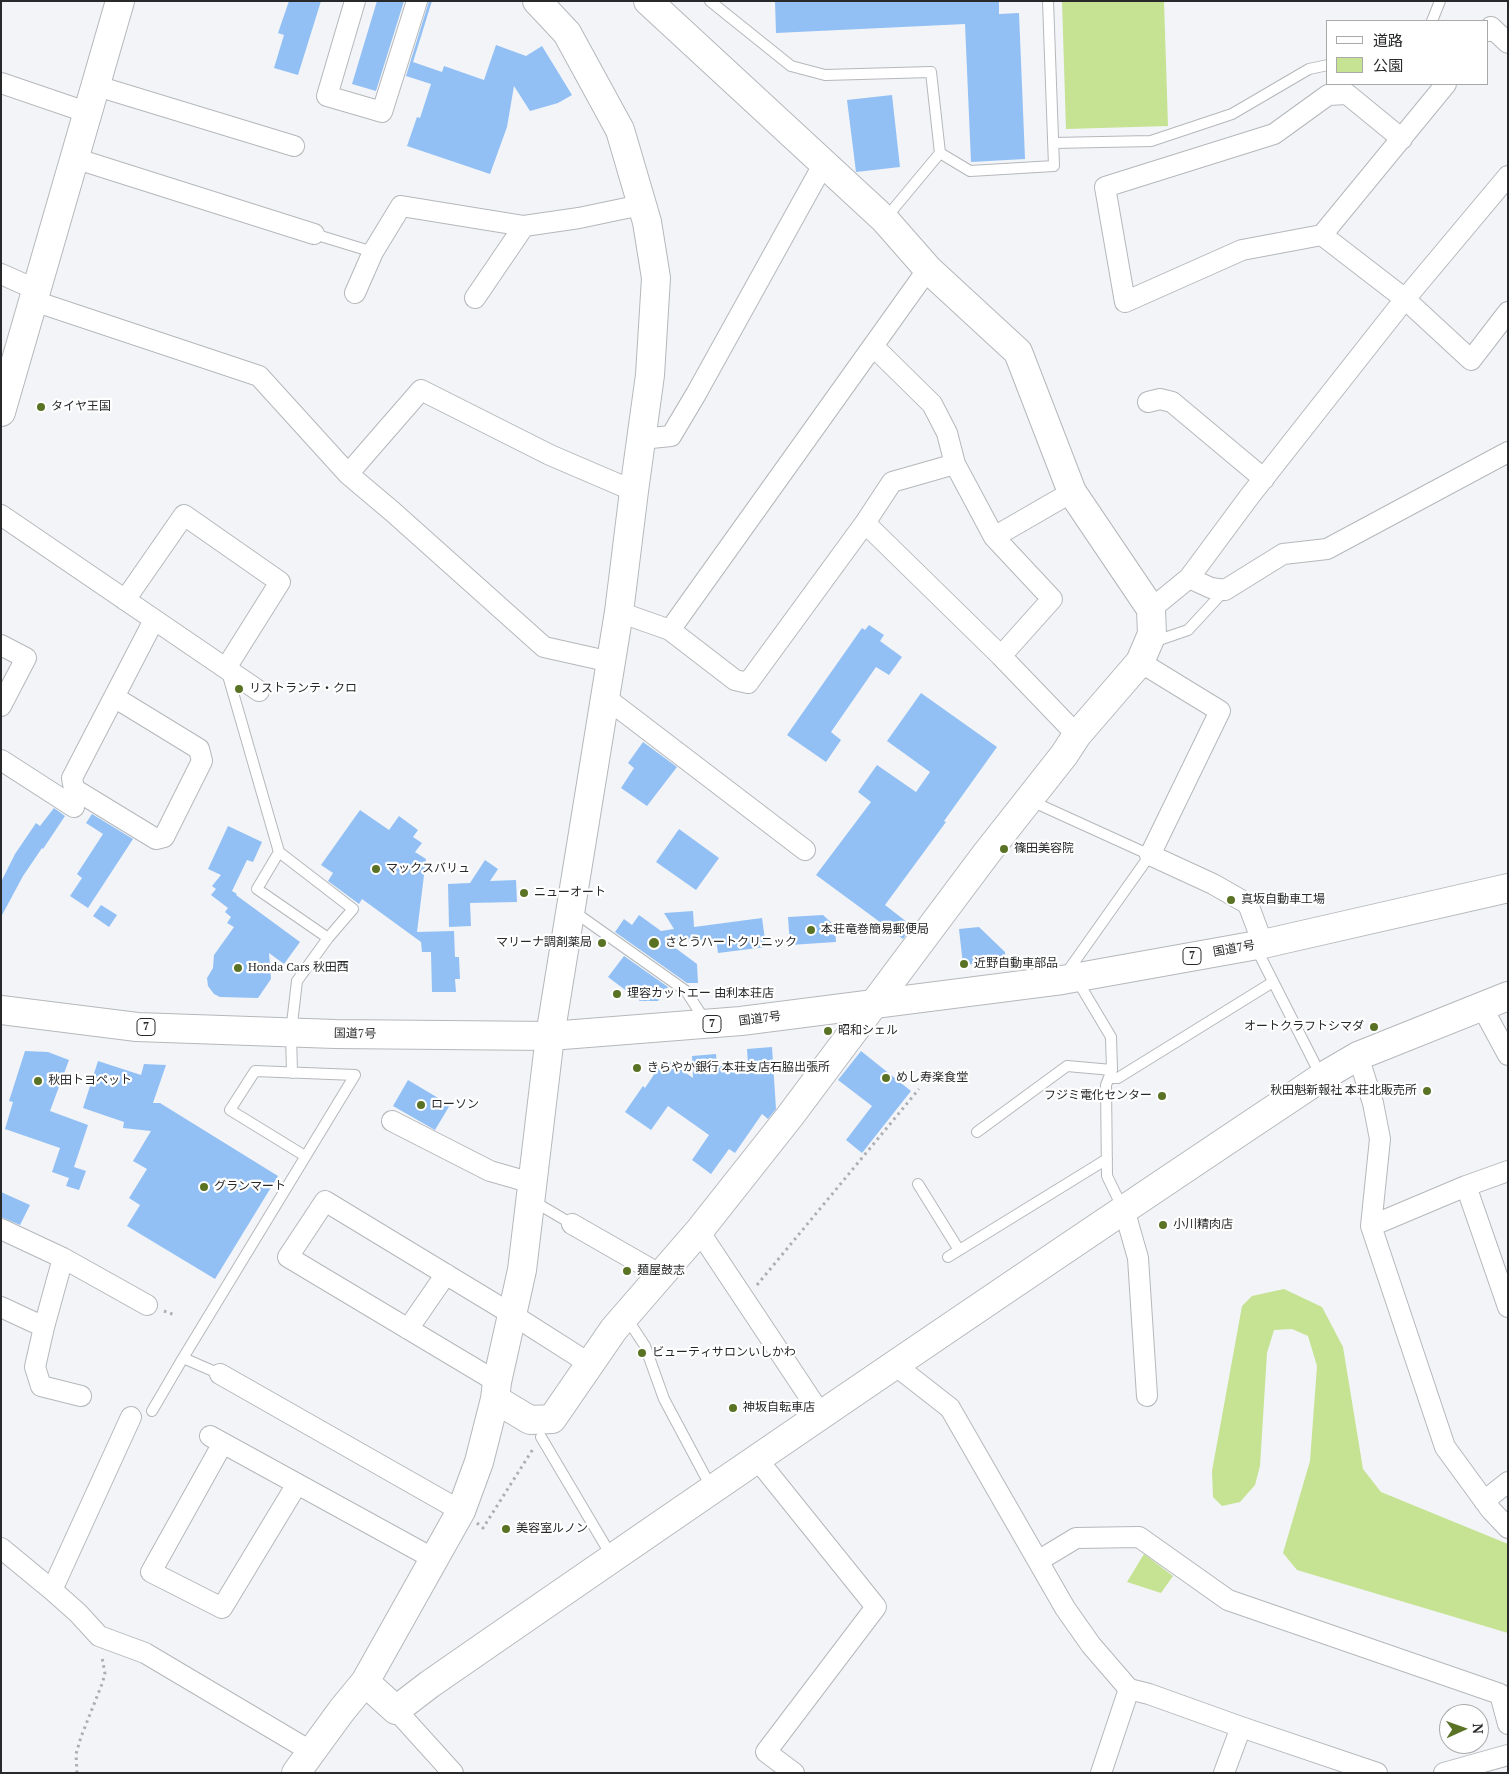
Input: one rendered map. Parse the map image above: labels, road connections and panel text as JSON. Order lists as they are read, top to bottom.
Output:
{
  "streets": {
    "main road": ["国道7号", "7"]
  },
  "places": [
    "タイヤ王国",
    "リストランテ・クロ",
    "篠田美容院",
    "マックスバリュ",
    "ニューオート",
    "真坂自動車工場",
    "本荘竜巻簡易郵便局",
    "マリーナ調剤薬局",
    "さとうハートクリニック",
    "近野自動車部品",
    "Honda Cars 秋田西",
    "理容カットエー 由利本荘店",
    "オートクラフトシマダ",
    "昭和シェル",
    "きらやか銀行 本荘支店石脇出張所",
    "めし寿楽食堂",
    "秋田トヨペット",
    "秋田魁新報社 本荘北販売所",
    "フジミ電化センター",
    "ローソン",
    "グランマート",
    "小川精肉店",
    "麺屋鼓志",
    "ビューティサロンいしかわ",
    "神坂自転車店",
    "美容室ルノン"
  ],
  "legend": ["道路", "公園"],
  "north": "right"
}
